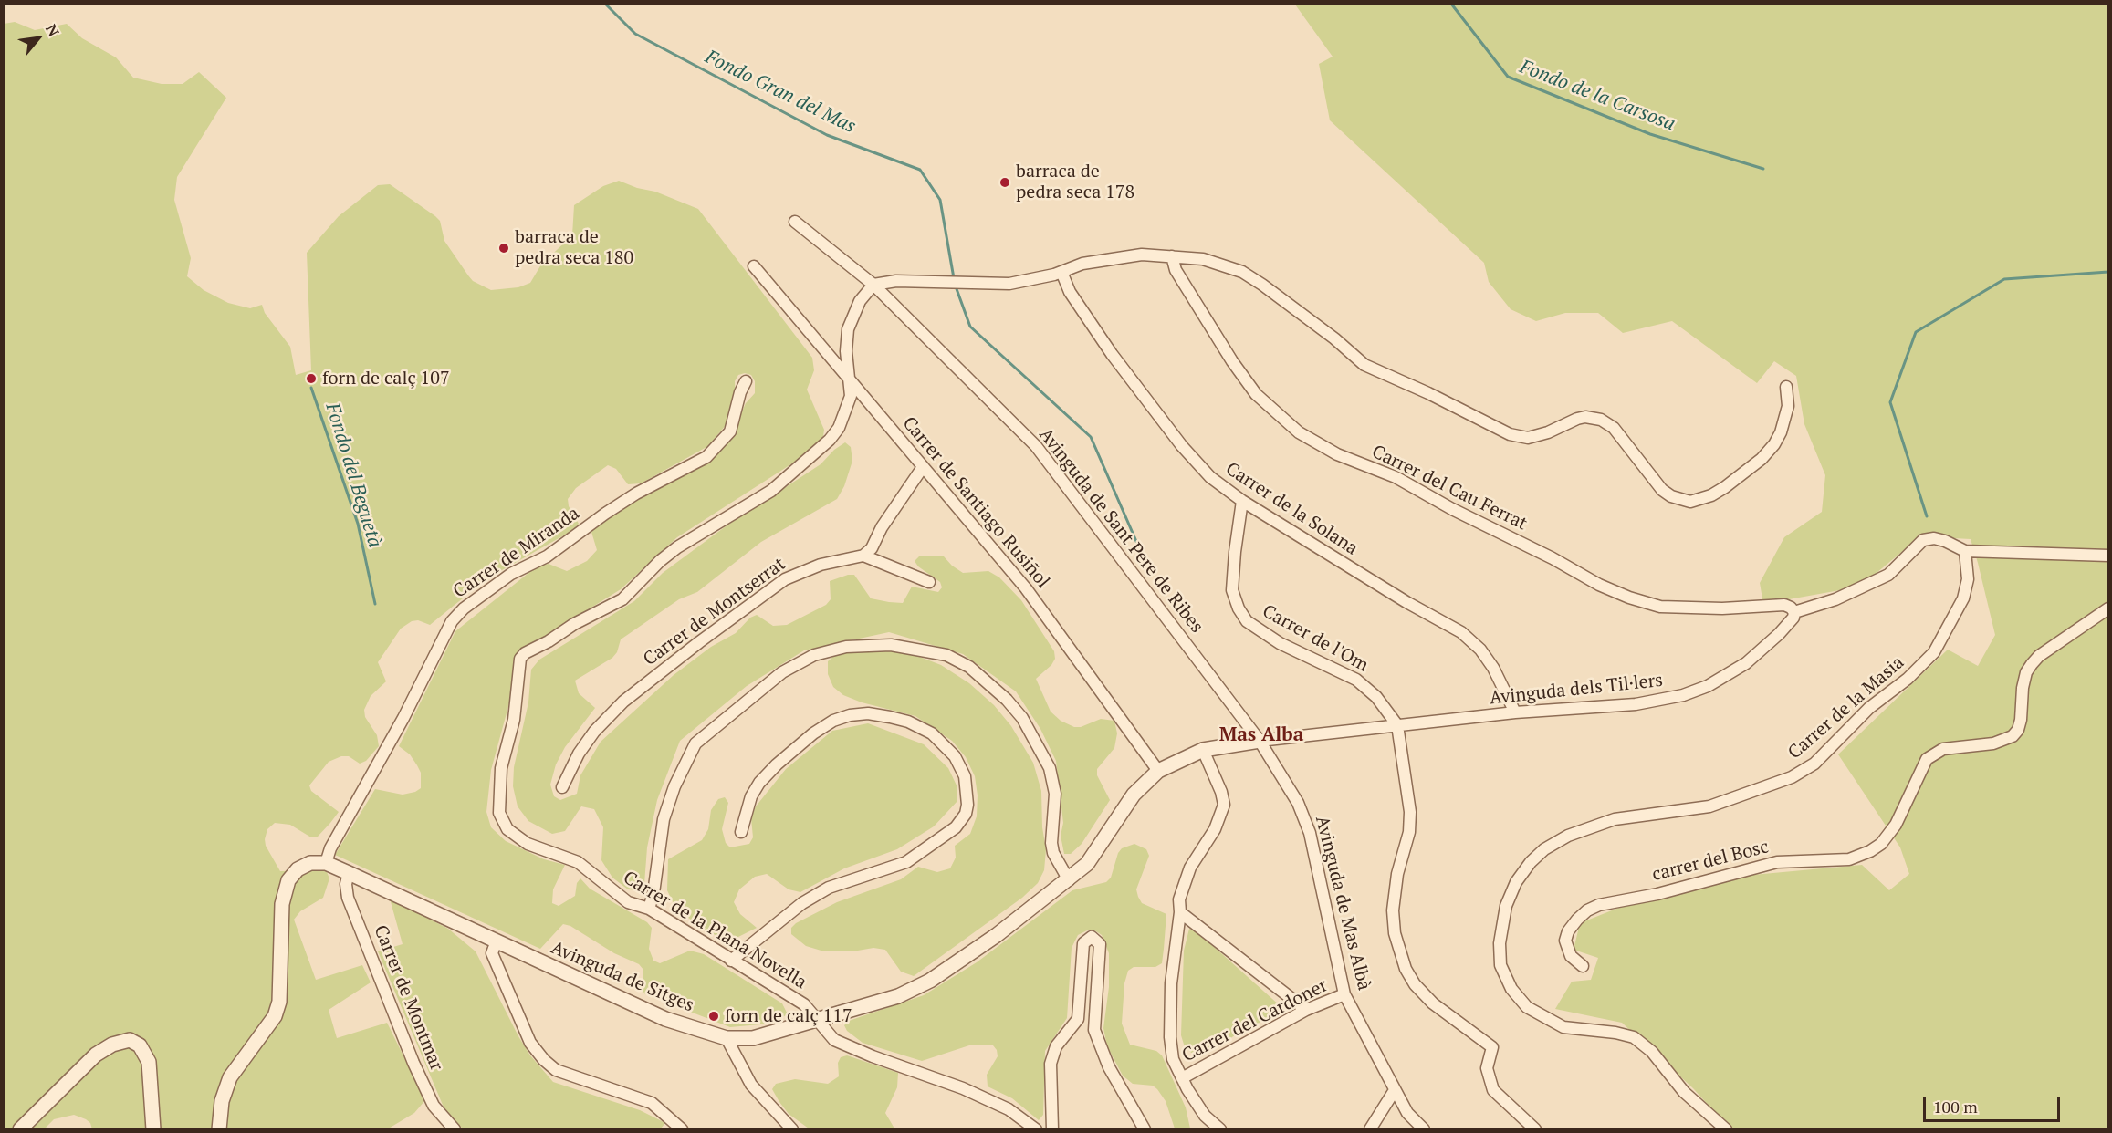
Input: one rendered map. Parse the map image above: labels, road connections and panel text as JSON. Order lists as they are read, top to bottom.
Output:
{
  "streets": {
    "street": [
      "Carrer del Cau Ferrat",
      "Carrer de Santiago Rusiñol",
      "Carrer de la Solana",
      "Avinguda de Sant Pere de Ribes",
      "Carrer de Miranda",
      "Carrer de Montserrat",
      "Carrer de l'Om",
      "Avinguda dels Til·lers",
      "Carrer de la Masia",
      "carrer del Bosc",
      "Avinguda de Mas Albà",
      "Carrer de la Plana Novella",
      "Avinguda de Sitges",
      "Carrer de Montmar",
      "Carrer del Cardoner"
    ]
  },
  "crossings": [
    ["Carrer del Cau Ferrat", "Avinguda dels Til·lers"],
    ["Carrer de Santiago Rusiñol", "Carrer de la Plana Novella"],
    ["Carrer de Santiago Rusiñol", "Avinguda de Sitges"],
    ["Carrer de la Solana", "Carrer de l'Om"],
    ["Carrer de la Solana", "Avinguda dels Til·lers"],
    ["Avinguda de Sant Pere de Ribes", "Avinguda de Mas Albà"],
    ["Avinguda de Sant Pere de Ribes", "Carrer de la Plana Novella"],
    ["Avinguda de Sant Pere de Ribes", "Avinguda de Sitges"],
    ["Carrer de Miranda", "Avinguda de Sitges"],
    ["Carrer de l'Om", "Avinguda dels Til·lers"],
    ["Carrer de l'Om", "Avinguda de Sitges"],
    ["Avinguda dels Til·lers", "Avinguda de Sitges"],
    ["Avinguda de Mas Albà", "Avinguda de Sitges"],
    ["Avinguda de Mas Albà", "Carrer del Cardoner"],
    ["Carrer de la Plana Novella", "Avinguda de Sitges"],
    ["Avinguda de Sitges", "Carrer de Montmar"]
  ],
  "districts": ["Mas Alba"],
  "water": ["Fondo Gran del Mas", "Fondo de la Carsosa", "Fondo del Beguetà"],
  "places": [
    "barraca de pedra seca 178",
    "barraca de pedra seca 180",
    "forn de calç 107",
    "forn de calç 117"
  ],
  "scale_bar": "100 m",
  "north": "top right"
}
